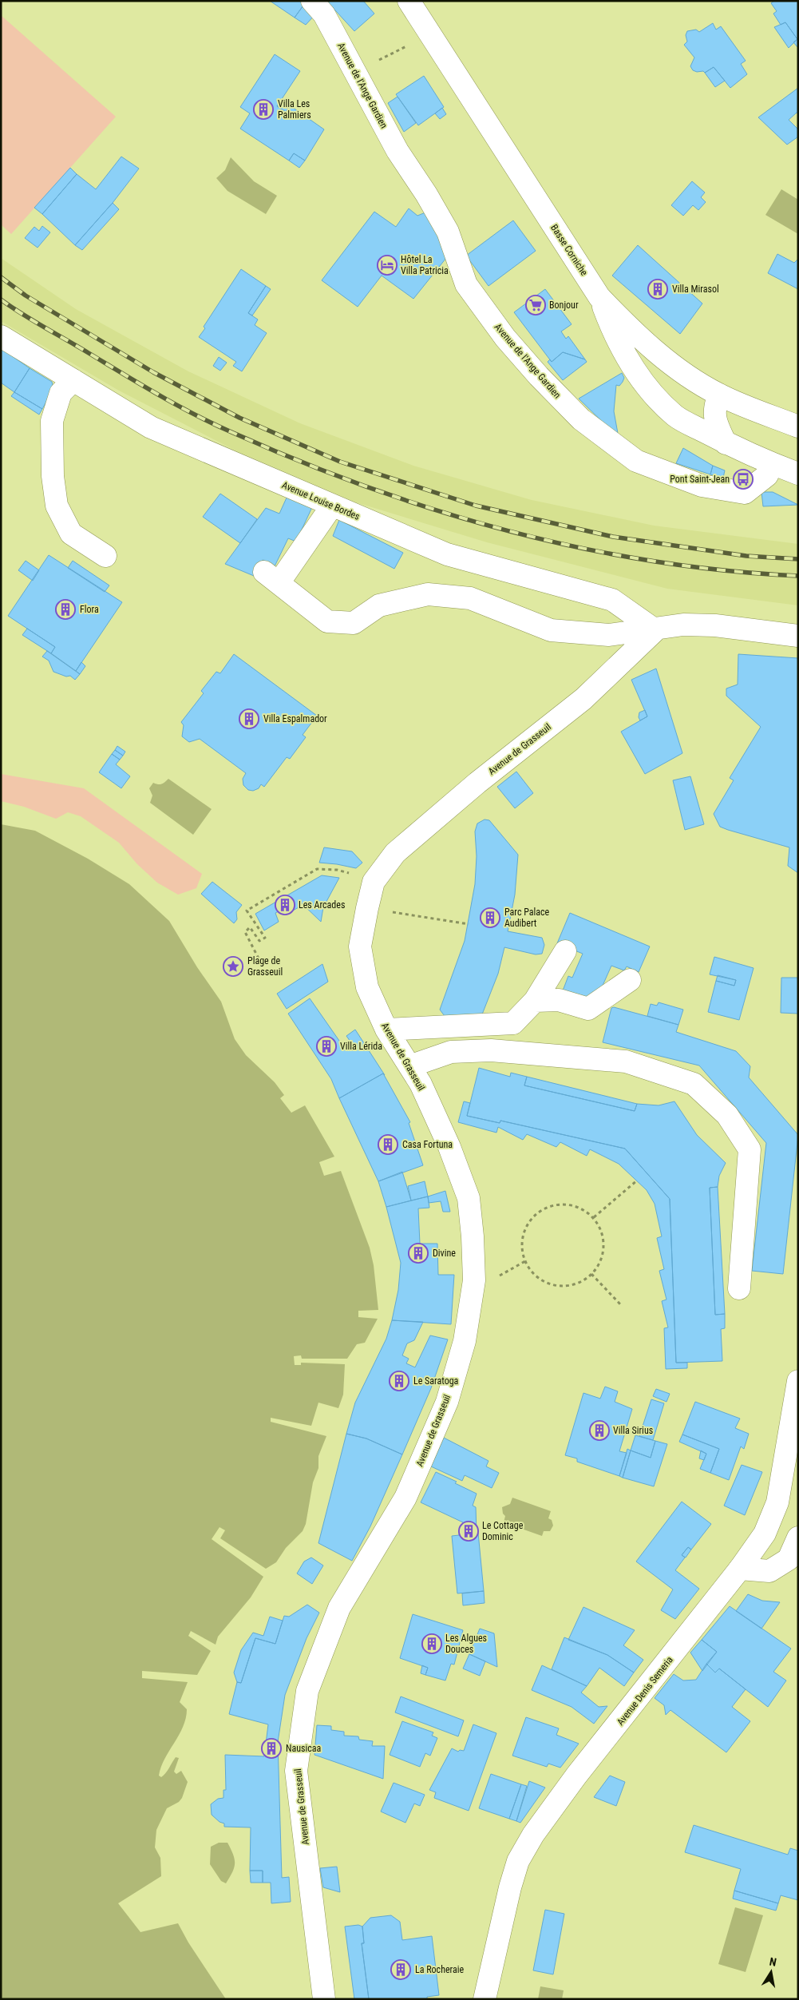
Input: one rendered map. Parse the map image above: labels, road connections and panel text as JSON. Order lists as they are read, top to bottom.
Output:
{
  "streets": {
    "street": [
      "Avenue de l'Ange Gardien",
      "Basse Corniche",
      "Avenue Louise Bordes",
      "Avenue de Grasseuil",
      "Avenue Denis Semeria"
    ]
  },
  "crossings": [
    ["Avenue Louise Bordes", "Avenue de Grasseuil"]
  ],
  "places": {
    "building": [
      "Villa Les Palmiers",
      "Villa Mirasol",
      "Flora",
      "Villa Espalmador",
      "Les Arcades",
      "Parc Palace Audibert",
      "Villa Lérida",
      "Casa Fortuna",
      "Divine",
      "Le Saratoga",
      "Villa Sirius",
      "Le Cottage Dominic",
      "Les Algues Douces",
      "Nausicaa",
      "La Rocheraie"
    ],
    "hotel": ["Hôtel La Villa Patricia"],
    "supermarket": ["Bonjour"],
    "bus stop": ["Pont Saint-Jean"],
    "place": ["Plage de Grasseuil"]
  },
  "north": "top"
}
